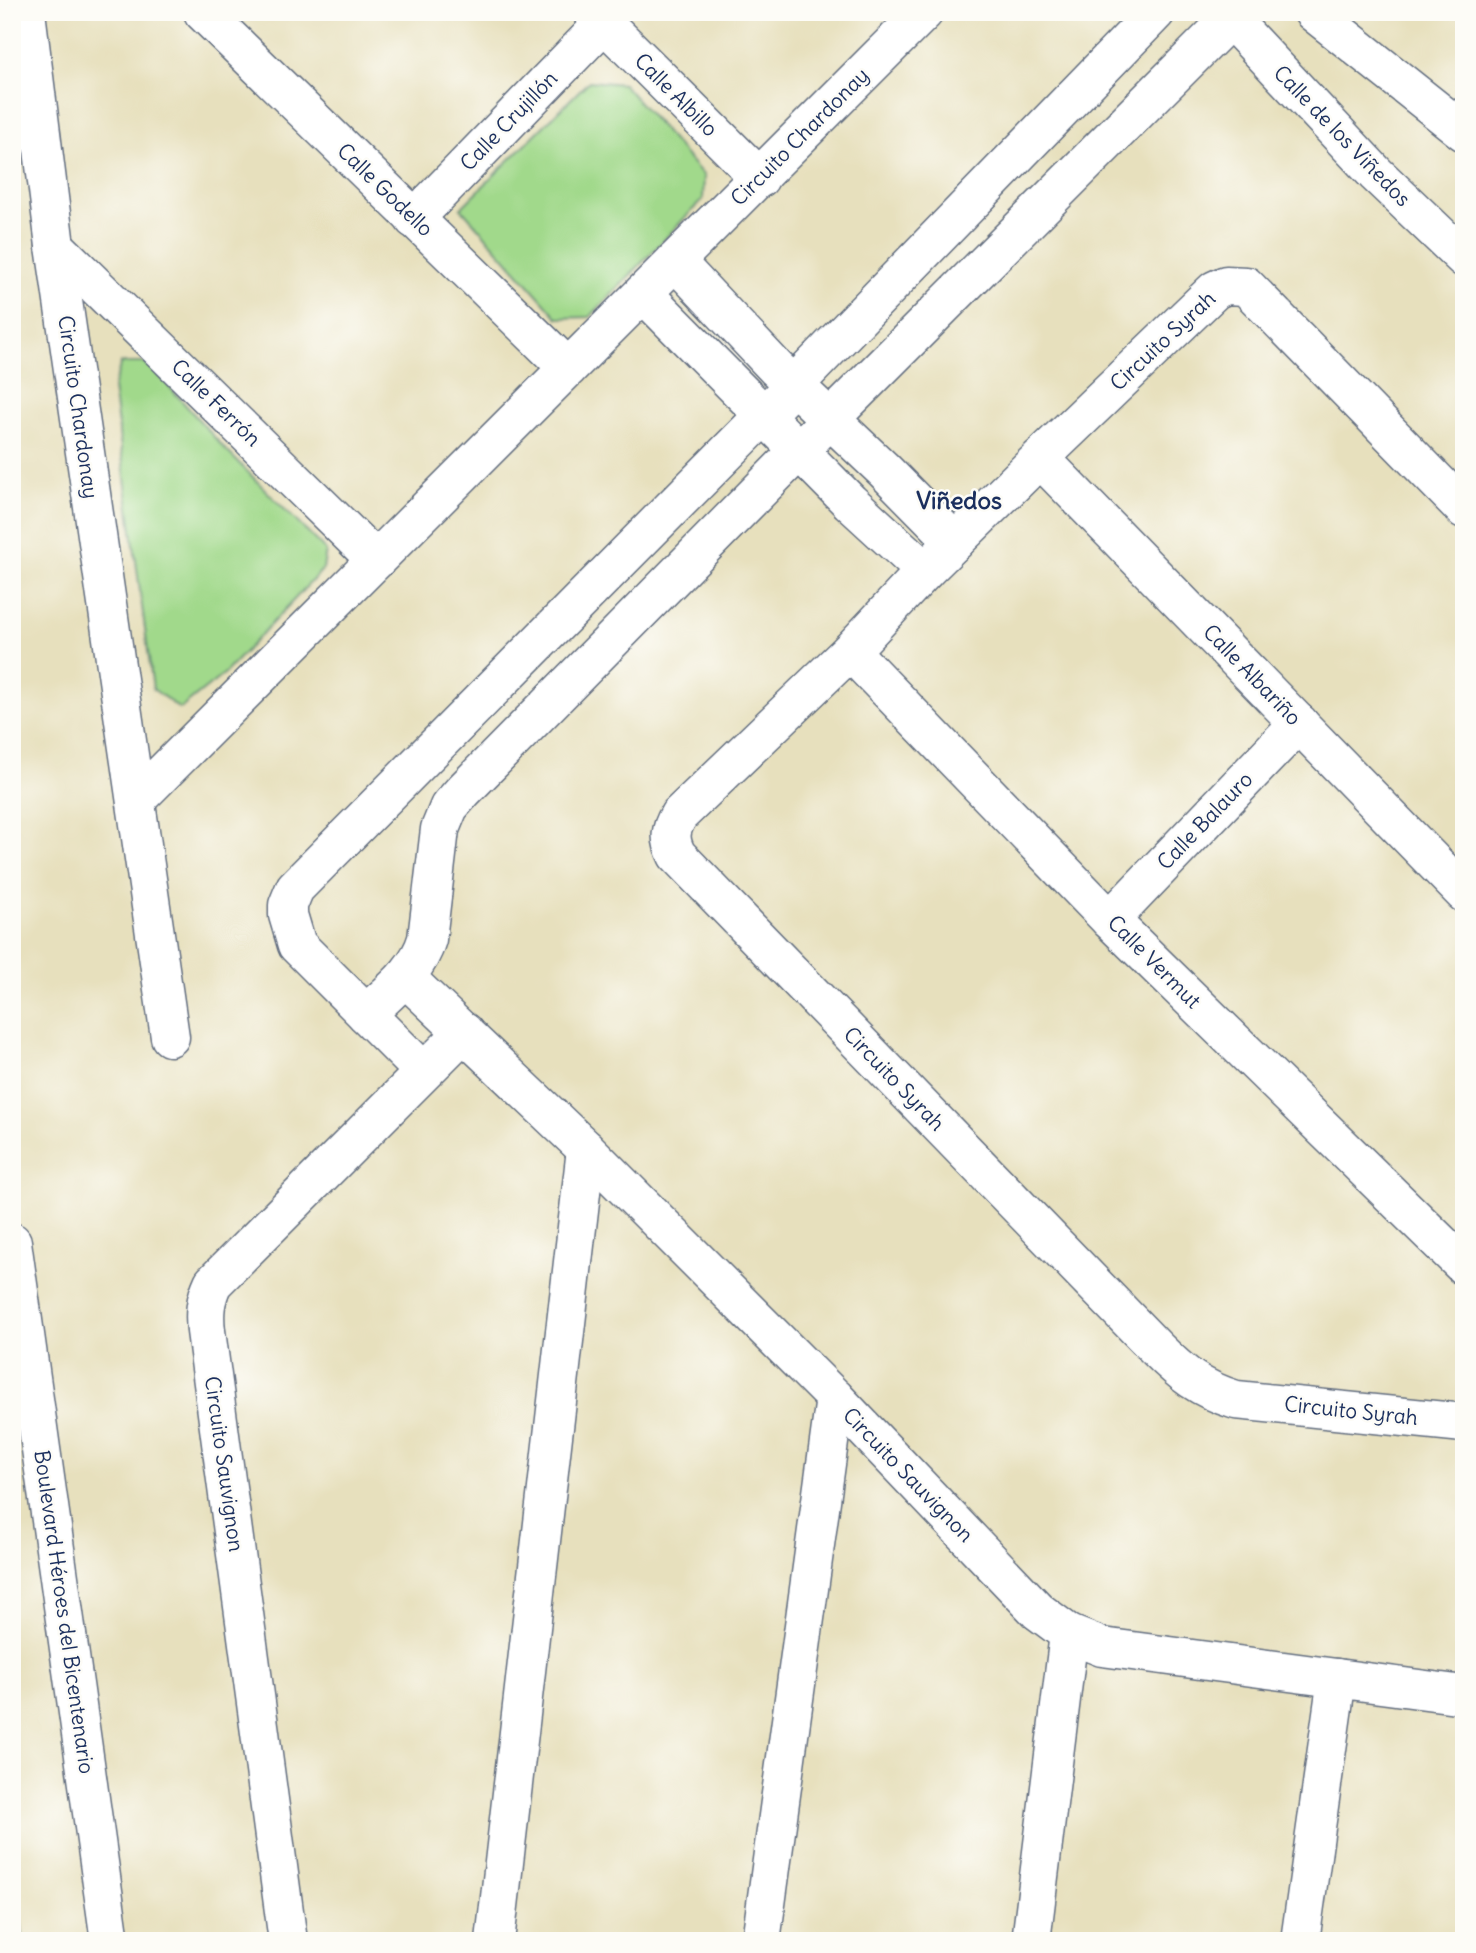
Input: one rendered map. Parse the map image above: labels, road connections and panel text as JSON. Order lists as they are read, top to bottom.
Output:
{
  "streets": {
    "street": [
      "Calle Albillo",
      "Calle Crujillón",
      "Calle de los Viñedos",
      "Circuito Chardonay",
      "Calle Godello",
      "Circuito Syrah",
      "Calle Ferrón",
      "Calle Albariño",
      "Calle Balauro",
      "Calle Vermut",
      "Circuito Sauvignon",
      "Boulevard Héroes del Bicentenario"
    ]
  },
  "crossings": [
    ["Calle Albillo", "Calle Crujillón"],
    ["Calle Albillo", "Circuito Chardonay"],
    ["Calle Crujillón", "Calle Godello"],
    ["Circuito Chardonay", "Calle Godello"],
    ["Circuito Chardonay", "Calle Ferrón"],
    ["Circuito Syrah", "Calle Albariño"],
    ["Circuito Syrah", "Calle Vermut"],
    ["Calle Albariño", "Calle Balauro"],
    ["Calle Balauro", "Calle Vermut"]
  ],
  "districts": ["Viñedos"]
}
